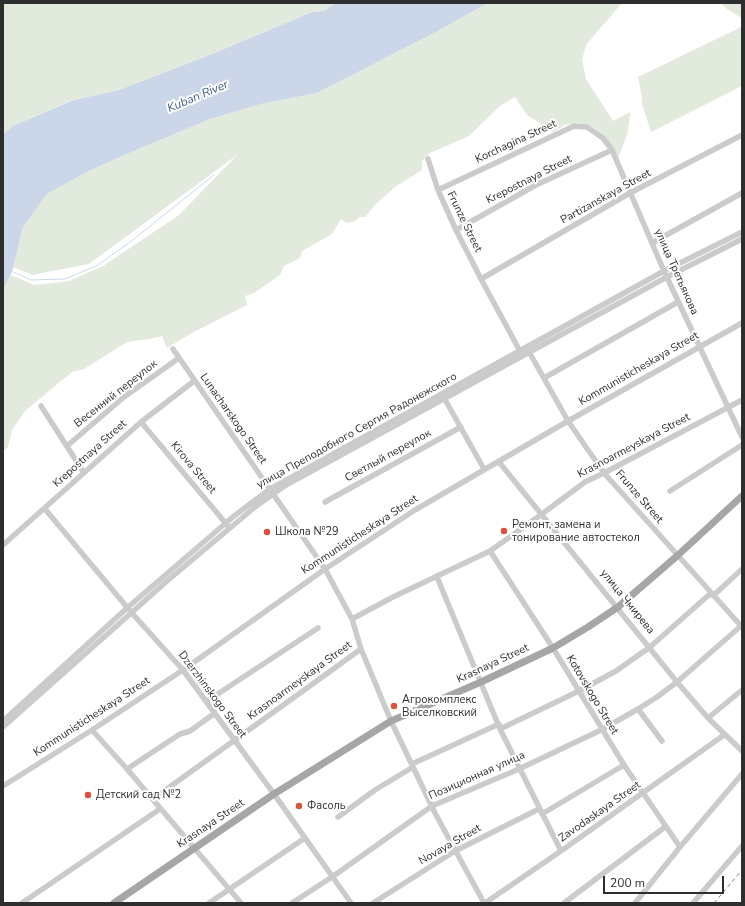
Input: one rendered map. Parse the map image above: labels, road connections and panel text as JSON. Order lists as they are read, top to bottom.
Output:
{
  "streets": {
    "main road": ["Krasnaya Street"],
    "street": [
      "Korchagina Street",
      "Krepostnaya Street",
      "Partizanskaya Street",
      "Frunze Street",
      "улица Третьякова",
      "Kommunisticheskaya Street",
      "Весенний переулок",
      "Lunacharskogo Street",
      "улица Преподобного Сергия Радонежского",
      "Krasnoarmeyskaya Street",
      "Светлый переулок",
      "Kirova Street",
      "улица Чмирева",
      "Dzerzhinskogo Street",
      "Kotovskogo Street",
      "Позиционная улица",
      "Zavodaskaya Street",
      "Novaya Street"
    ]
  },
  "crossings": [
    ["Korchagina Street", "Frunze Street"],
    ["Korchagina Street", "улица Третьякова"],
    ["Krepostnaya Street", "Frunze Street"],
    ["Krepostnaya Street", "улица Третьякова"],
    ["Krepostnaya Street", "Lunacharskogo Street"],
    ["Krepostnaya Street", "Kirova Street"],
    ["Krepostnaya Street", "Dzerzhinskogo Street"],
    ["Partizanskaya Street", "Frunze Street"],
    ["Partizanskaya Street", "улица Третьякова"],
    ["Frunze Street", "Kommunisticheskaya Street"],
    ["Frunze Street", "улица Преподобного Сергия Радонежского"],
    ["Frunze Street", "Krasnoarmeyskaya Street"],
    ["Frunze Street", "Krasnaya Street"],
    ["Frunze Street", "Позиционная улица"],
    ["улица Третьякова", "Kommunisticheskaya Street"],
    ["улица Третьякова", "улица Преподобного Сергия Радонежского"],
    ["улица Третьякова", "Krasnoarmeyskaya Street"],
    ["Kommunisticheskaya Street", "Lunacharskogo Street"],
    ["Kommunisticheskaya Street", "улица Чмирева"],
    ["Kommunisticheskaya Street", "Dzerzhinskogo Street"],
    ["Весенний переулок", "Lunacharskogo Street"],
    ["Lunacharskogo Street", "улица Преподобного Сергия Радонежского"],
    ["Lunacharskogo Street", "Krasnoarmeyskaya Street"],
    ["Lunacharskogo Street", "Krasnaya Street"],
    ["Lunacharskogo Street", "Позиционная улица"],
    ["Lunacharskogo Street", "Zavodaskaya Street"],
    ["Lunacharskogo Street", "Novaya Street"],
    ["улица Преподобного Сергия Радонежского", "Kirova Street"],
    ["улица Преподобного Сергия Радонежского", "Dzerzhinskogo Street"],
    ["Krasnoarmeyskaya Street", "улица Чмирева"],
    ["Krasnoarmeyskaya Street", "Dzerzhinskogo Street"],
    ["Krasnoarmeyskaya Street", "Kotovskogo Street"],
    ["улица Чмирева", "Krasnaya Street"],
    ["улица Чмирева", "Позиционная улица"],
    ["улица Чмирева", "Zavodaskaya Street"],
    ["Krasnaya Street", "Dzerzhinskogo Street"],
    ["Krasnaya Street", "Kotovskogo Street"],
    ["Dzerzhinskogo Street", "Позиционная улица"],
    ["Kotovskogo Street", "Позиционная улица"],
    ["Kotovskogo Street", "Zavodaskaya Street"],
    ["Kotovskogo Street", "Novaya Street"]
  ],
  "water": ["Kuban River"],
  "places": [
    "Ремонт, замена и тонирование автостекол",
    "Школа №29",
    "Агрокомплекс Выселковский",
    "Детский сад №2",
    "Фасоль"
  ],
  "scale_bar": "200 m"
}
